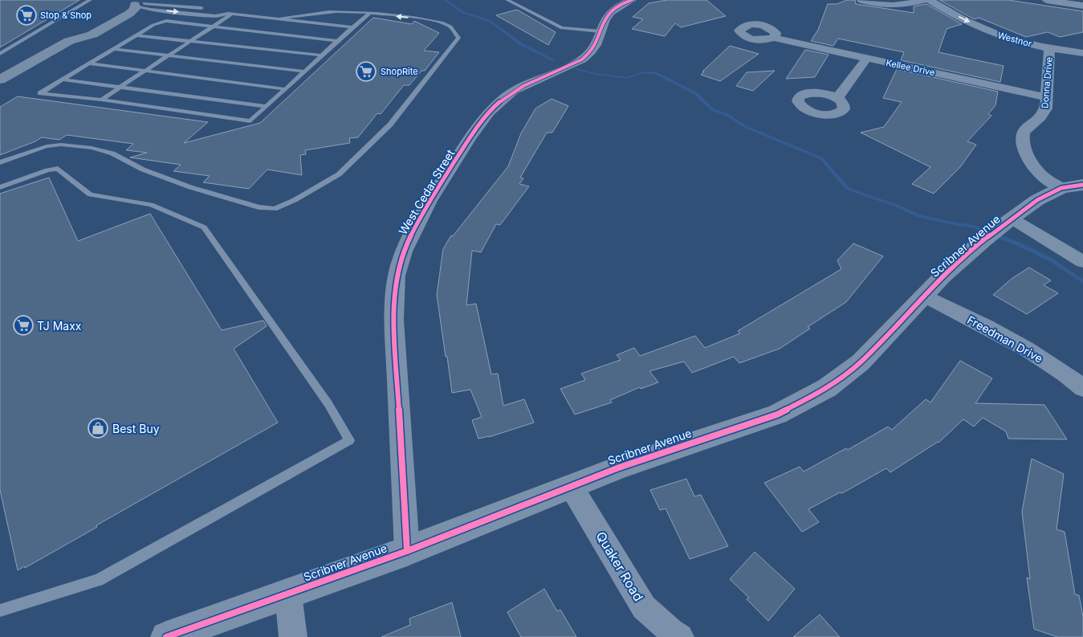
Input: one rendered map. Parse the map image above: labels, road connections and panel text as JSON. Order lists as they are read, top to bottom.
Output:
{
  "streets": {
    "street": [
      "Westnor",
      "Kellee Drive",
      "Donna Drive",
      "West Cedar Street",
      "Scribner Avenue",
      "Freedman Drive",
      "Quaker Road"
    ]
  },
  "crossings": [
    ["Westnor", "Donna Drive"],
    ["Kellee Drive", "Donna Drive"],
    ["Donna Drive", "Scribner Avenue"],
    ["West Cedar Street", "Scribner Avenue"],
    ["Scribner Avenue", "Freedman Drive"],
    ["Scribner Avenue", "Quaker Road"]
  ],
  "one_way": ["Westnor"],
  "places": {
    "supermarket": ["Stop & Shop", "ShopRite", "TJ Maxx"],
    "shop": ["Best Buy"]
  }
}
